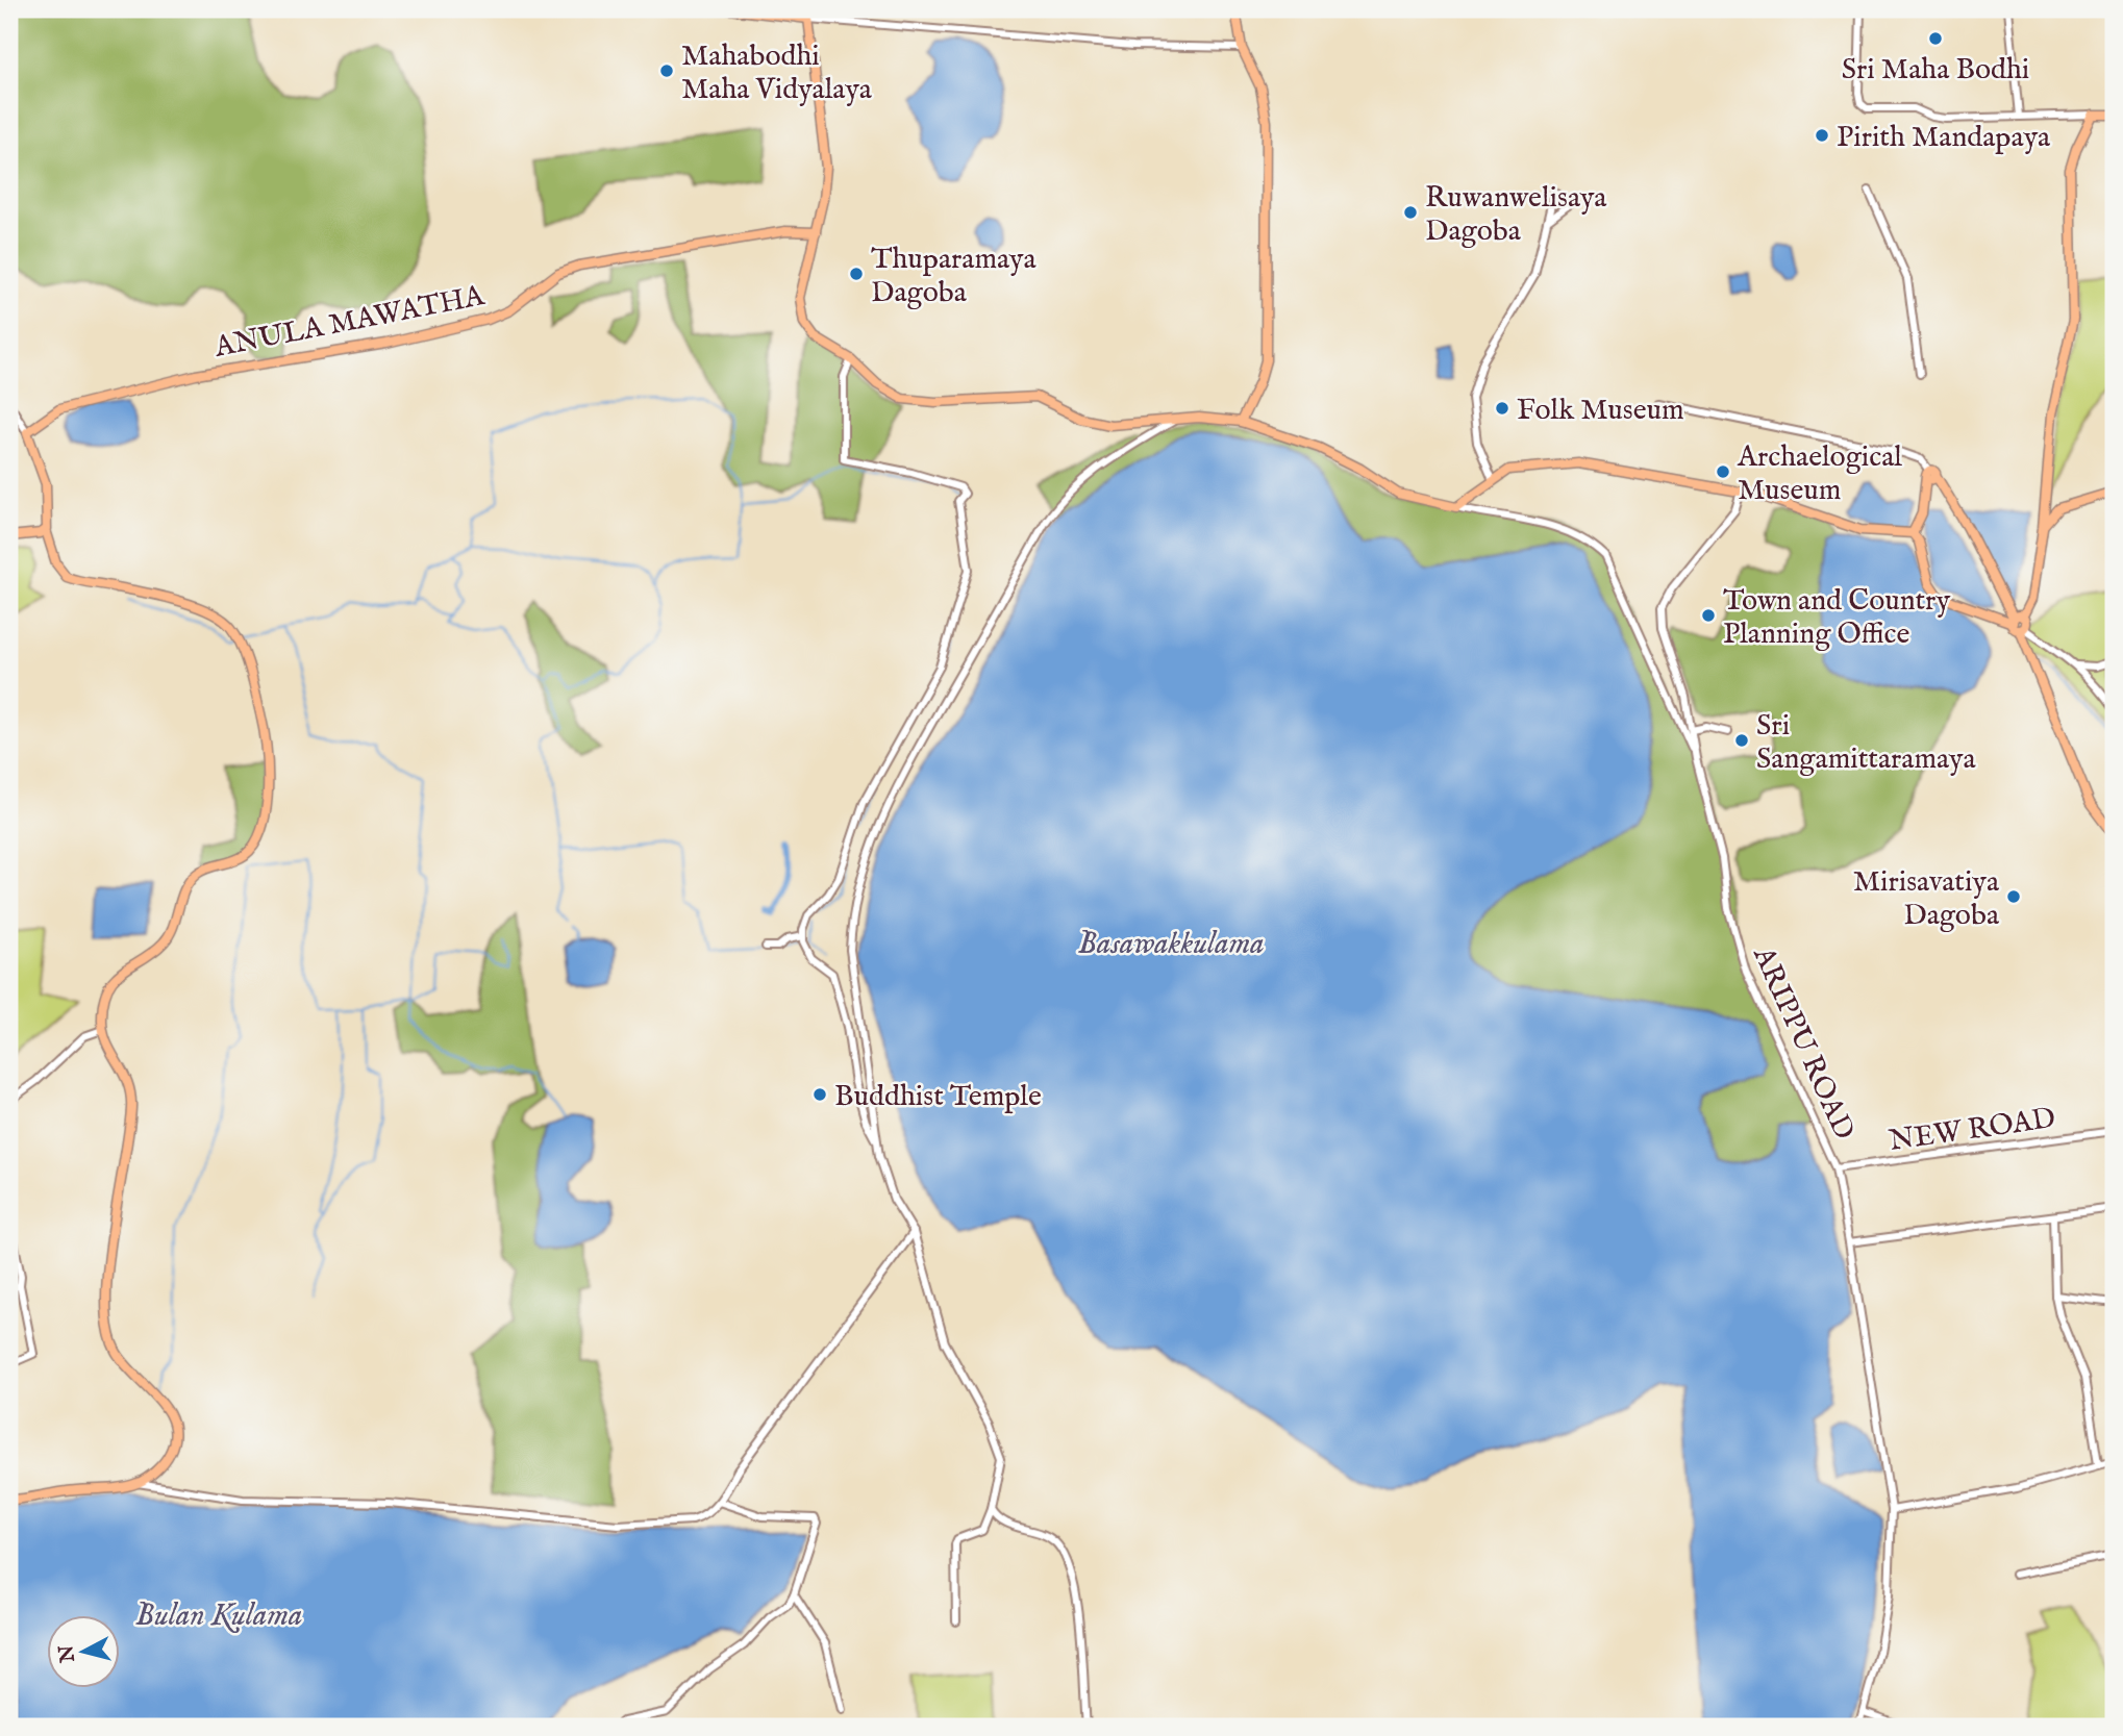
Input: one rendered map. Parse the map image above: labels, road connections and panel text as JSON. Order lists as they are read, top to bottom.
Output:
{
  "streets": {
    "main road": ["ANULA MAWATHA"],
    "street": ["ARIPPU ROAD", "NEW ROAD"]
  },
  "crossings": [
    ["ARIPPU ROAD", "NEW ROAD"]
  ],
  "water": ["Basawakkulama", "Bulan Kulama"],
  "places": [
    "Sri Maha Bodhi",
    "Mahabodhi Maha Vidyalaya",
    "Pirith Mandapaya",
    "Ruwanwelisaya Dagoba",
    "Thuparamaya Dagoba",
    "Folk Museum",
    "Archaelogical Museum",
    "Town and Country Planning Office",
    "Sri Sangamittaramaya",
    "Mirisavatiya Dagoba",
    "Buddhist Temple"
  ],
  "north": "left"
}
